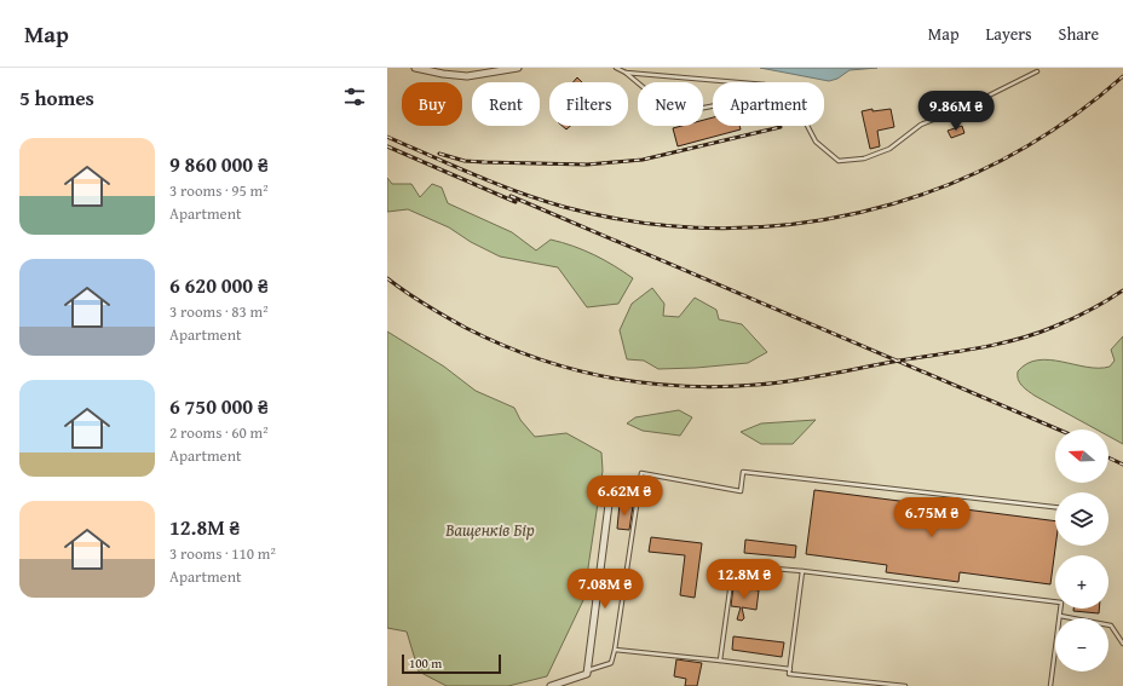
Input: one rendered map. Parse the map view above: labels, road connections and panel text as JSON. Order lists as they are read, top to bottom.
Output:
{
  "parks": ["Ващенків Бір"],
  "scale_bar": "100 m",
  "north": "left",
  "page": {
    "header": "Map",
    "nav": ["Map", "Layers", "Share"],
    "heading": "5 homes",
    "chip": [
      "Buy",
      "Rent",
      "Filters",
      "New",
      "Apartment"
    ],
    "price": [
      "9.86M ₴",
      "6.62M ₴",
      "6.75M ₴",
      "12.8M ₴",
      "7.08M ₴"
    ],
    "list": [
      {
        "name": "9 860 000 ₴",
        "note": "3 rooms · 95 m² · Apartment"
      },
      {
        "name": "6 620 000 ₴",
        "note": "3 rooms · 83 m² · Apartment"
      },
      {
        "name": "6 750 000 ₴",
        "note": "2 rooms · 60 m² · Apartment"
      },
      {
        "name": "12.8M ₴",
        "note": "3 rooms · 110 m² · Apartment"
      }
    ],
    "map_buttons": ["+", "−"],
    "scale": "100 m"
  }
}
